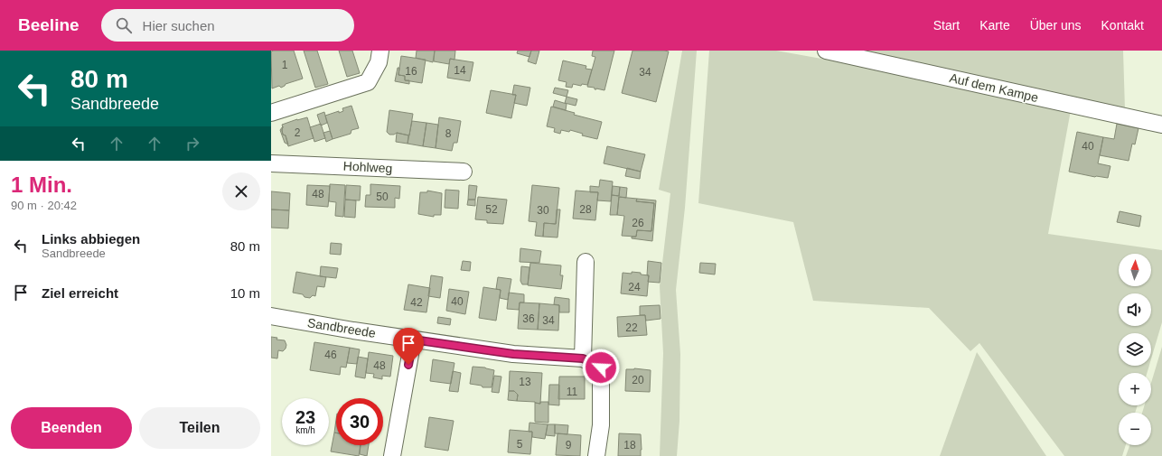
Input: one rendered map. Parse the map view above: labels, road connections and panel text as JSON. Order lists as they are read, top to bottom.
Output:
{
  "streets": {
    "street": ["Auf dem Kampe", "Hohlweg", "Sandbreede"]
  },
  "house_numbers": [
    "1",
    "14",
    "16",
    "34",
    "2",
    "8",
    "40",
    "48",
    "50",
    "52",
    "28",
    "30",
    "26",
    "24",
    "40",
    "42",
    "36",
    "34",
    "22",
    "46",
    "48",
    "20",
    "13",
    "11",
    "5",
    "9",
    "18"
  ],
  "north": "top",
  "page": {
    "header": "Beeline",
    "search": "Hier suchen",
    "nav": [
      "Start",
      "Karte",
      "Über uns",
      "Kontakt"
    ],
    "turn": ["80 m", "Sandbreede"],
    "heading": ["1 Min.", "90 m · 20:42"],
    "list": [
      {
        "name": "Links abbiegen",
        "note": "Sandbreede",
        "value": "80 m"
      },
      {
        "name": "Ziel erreicht",
        "value": "10 m"
      }
    ],
    "map_buttons": ["+", "−"],
    "speed": "23 km/h",
    "limit": "30",
    "buttons": ["Beenden", "Teilen"]
  }
}
